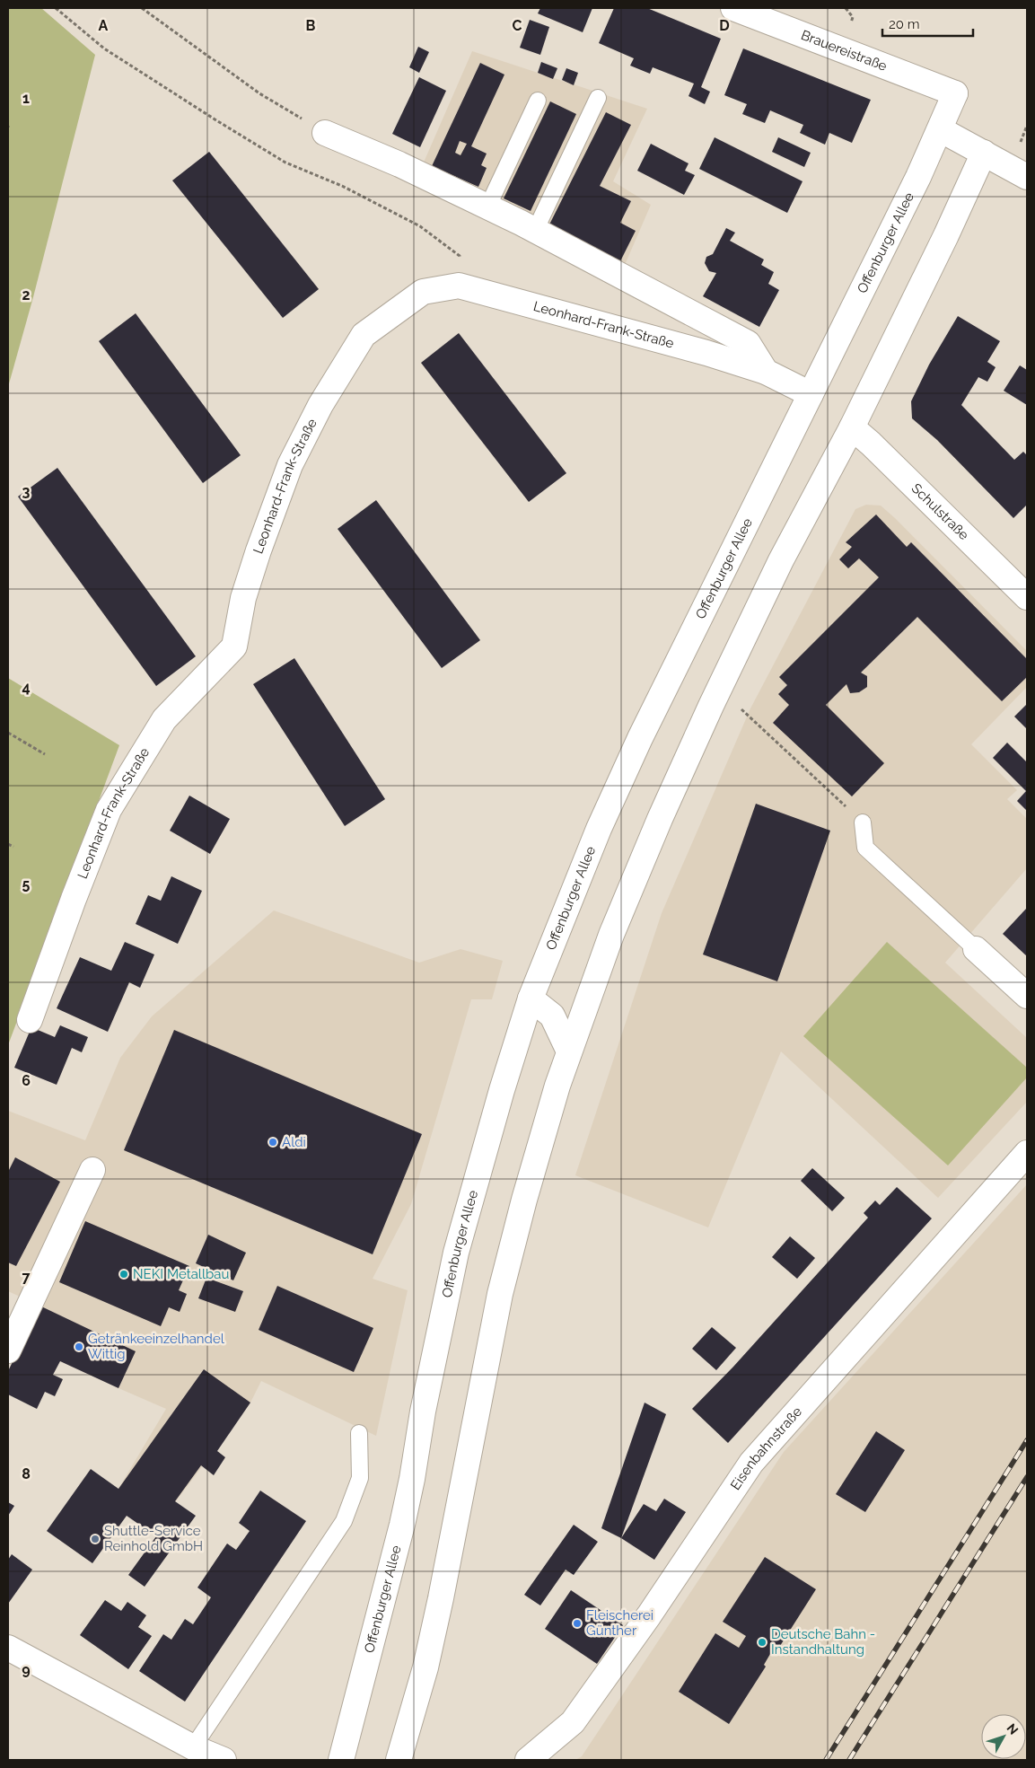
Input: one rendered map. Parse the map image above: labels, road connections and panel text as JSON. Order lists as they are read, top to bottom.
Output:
{
  "streets": {
    "street": [
      "Brauereistraße",
      "Offenburger Allee",
      "Leonhard-Frank-Straße",
      "Schulstraße",
      "Eisenbahnstraße"
    ]
  },
  "crossings": [
    ["Brauereistraße", "Offenburger Allee"],
    ["Offenburger Allee", "Leonhard-Frank-Straße"]
  ],
  "places": [
    "Aldi",
    "NEKI Metallbau",
    "Getränkeeinzelhandel Wittig",
    "Shuttle-Service Reinhold GmbH",
    "Fleischerei Günther",
    "Deutsche Bahn - Instandhaltung"
  ],
  "scale_bar": "20 m",
  "north": "top right",
  "grid": {
    "columns": [
      "A",
      "B",
      "C",
      "D"
    ],
    "rows": [
      "1",
      "2",
      "3",
      "4",
      "5",
      "6",
      "7",
      "8",
      "9"
    ]
  }
}
